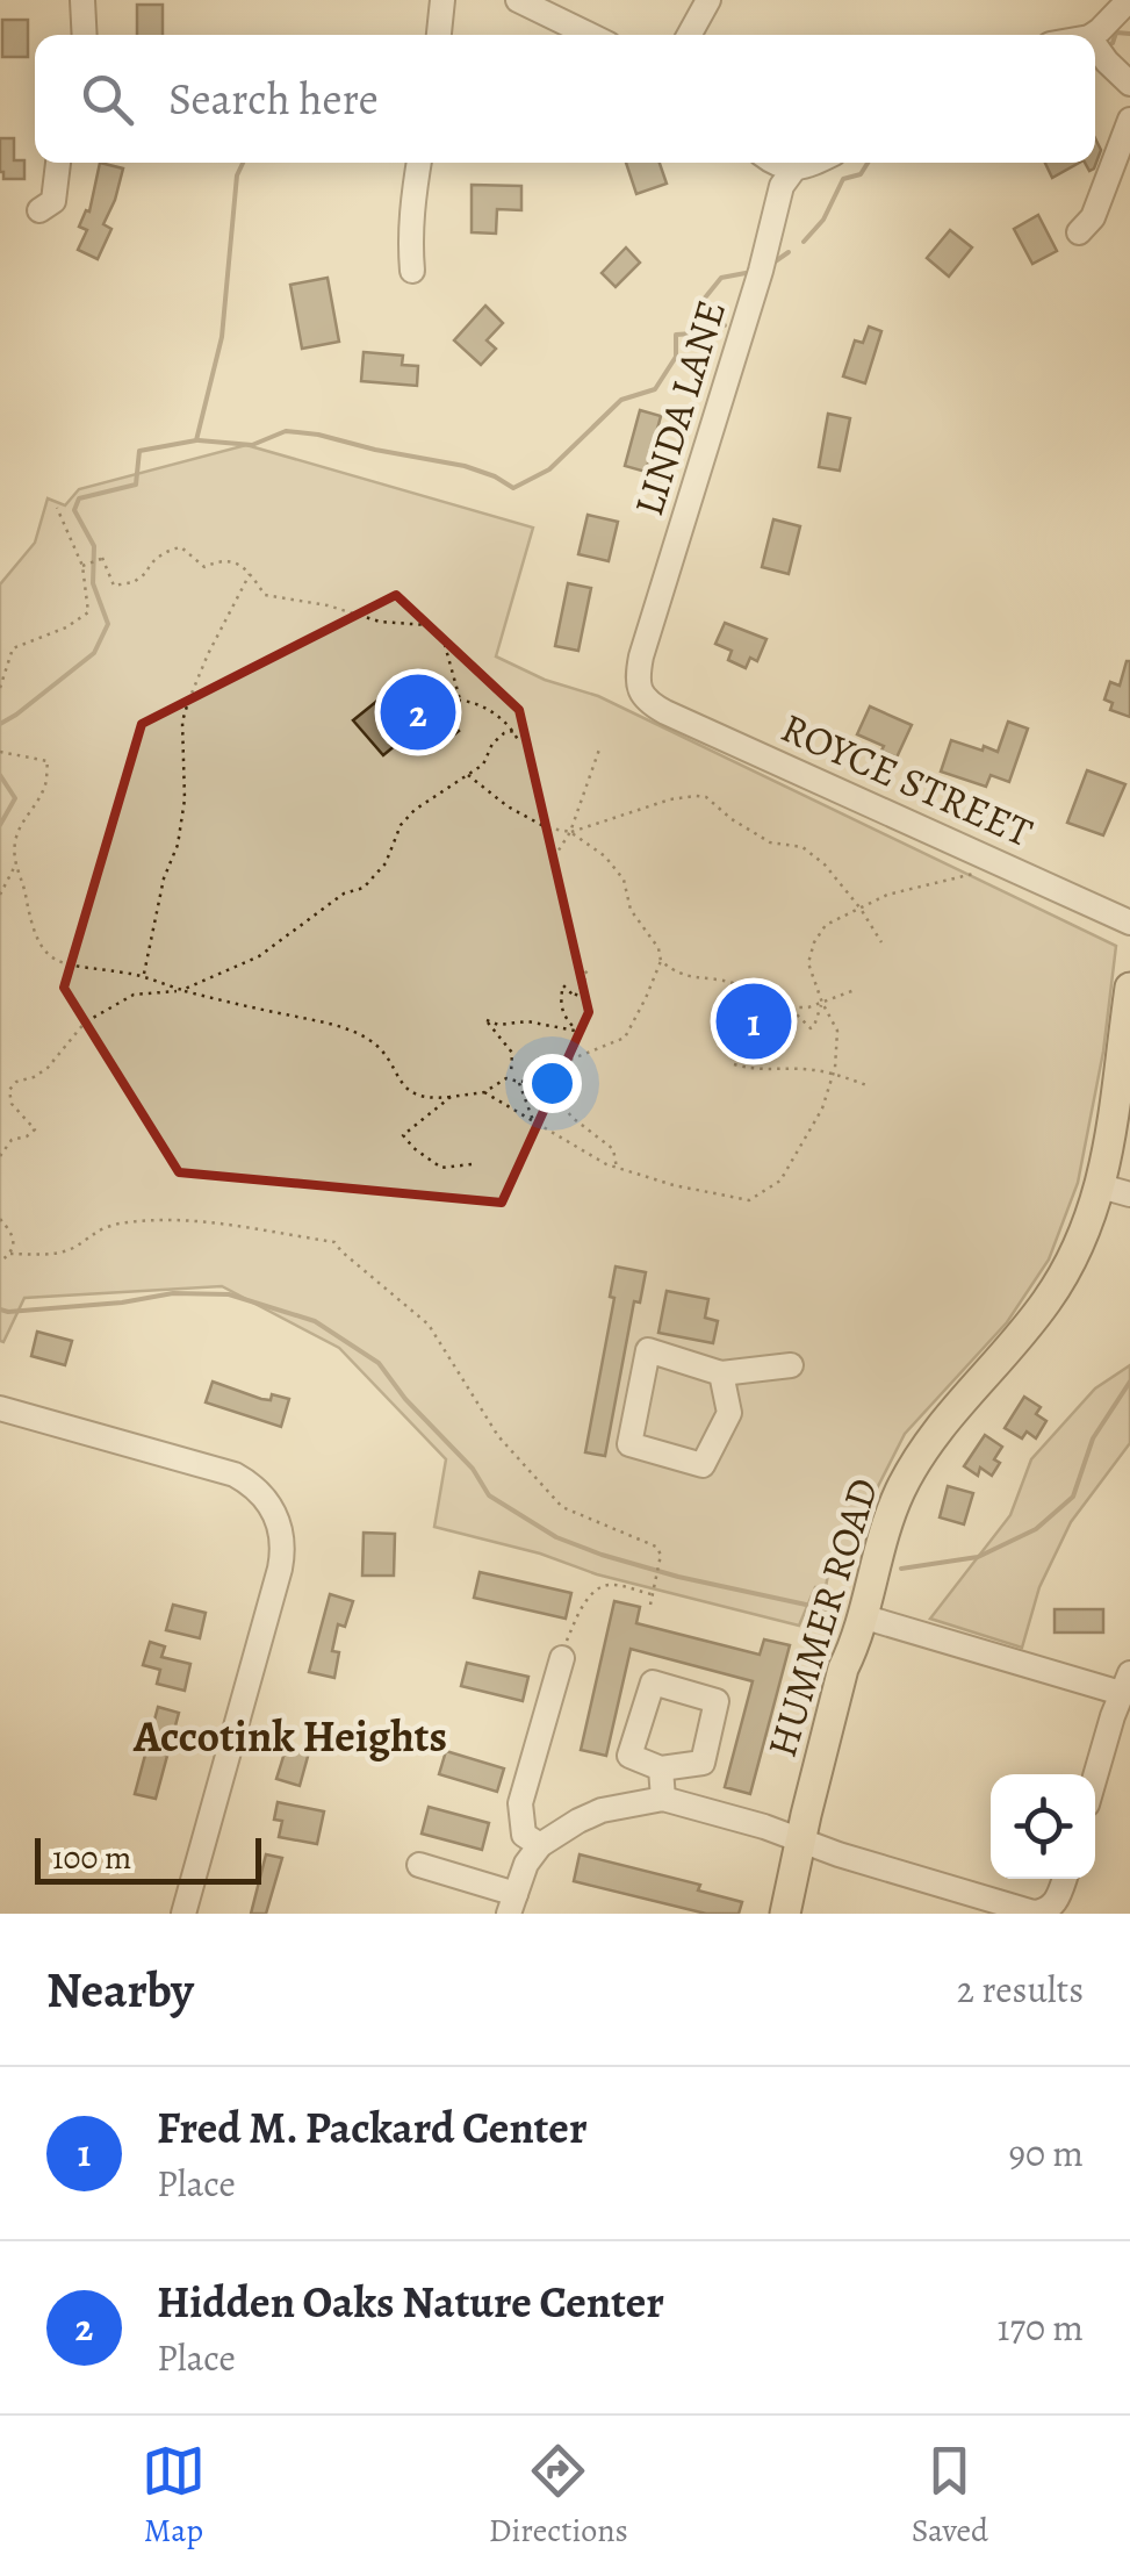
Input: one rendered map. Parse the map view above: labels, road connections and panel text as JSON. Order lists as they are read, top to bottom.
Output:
{
  "streets": {
    "main road": ["HUMMER ROAD"],
    "street": ["LINDA LANE", "ROYCE STREET"]
  },
  "crossings": [
    ["LINDA LANE", "ROYCE STREET"]
  ],
  "districts": ["Accotink Heights"],
  "scale_bar": "100 m",
  "page": {
    "search": "Search here",
    "pins": ["2", "1"],
    "scale": "100 m",
    "heading": ["Nearby", "2 results"],
    "list": [
      {
        "mark": "1",
        "name": "Fred M. Packard Center",
        "note": "Place",
        "value": "90 m"
      },
      {
        "mark": "2",
        "name": "Hidden Oaks Nature Center",
        "note": "Place",
        "value": "170 m"
      }
    ],
    "nav": ["Map", "Directions", "Saved"]
  }
}
